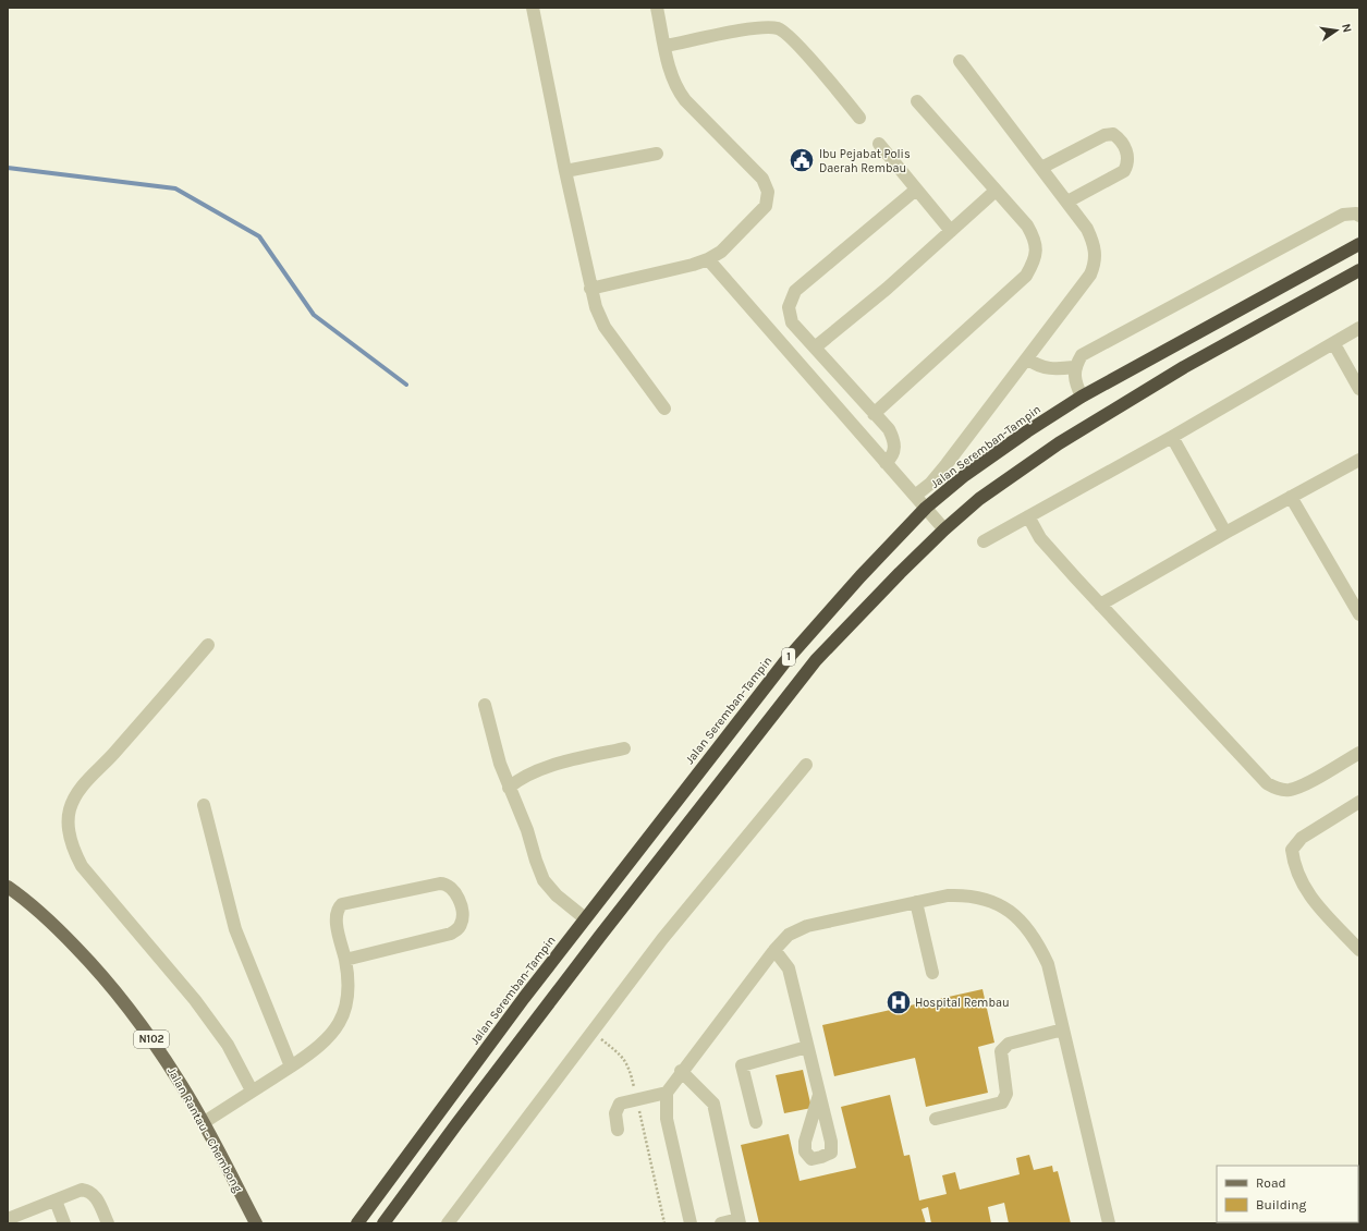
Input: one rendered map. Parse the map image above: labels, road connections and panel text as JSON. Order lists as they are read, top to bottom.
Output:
{
  "streets": {
    "highway": ["Jalan Seremban-Tampin", "1"],
    "main road": ["N102", "Jalan Rantau - Chembong"]
  },
  "places": {
    "public building": ["Ibu Pejabat Polis Daerah Rembau"],
    "hospital": ["Hospital Rembau"]
  },
  "legend": ["Road", "Building"],
  "north": "right"
}
